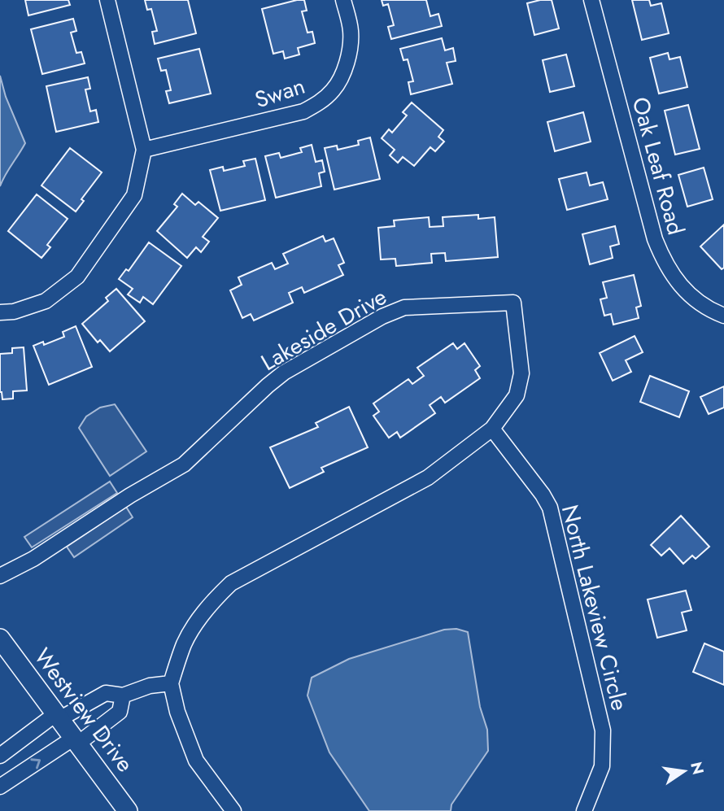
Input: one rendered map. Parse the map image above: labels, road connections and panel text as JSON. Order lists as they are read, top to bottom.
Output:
{
  "streets": {
    "street": [
      "Swan",
      "Oak Leaf Road",
      "Lakeside Drive",
      "North Lakeview Circle",
      "Westview Drive"
    ]
  },
  "crossings": [
    ["Lakeside Drive", "North Lakeview Circle"]
  ],
  "north": "right"
}
